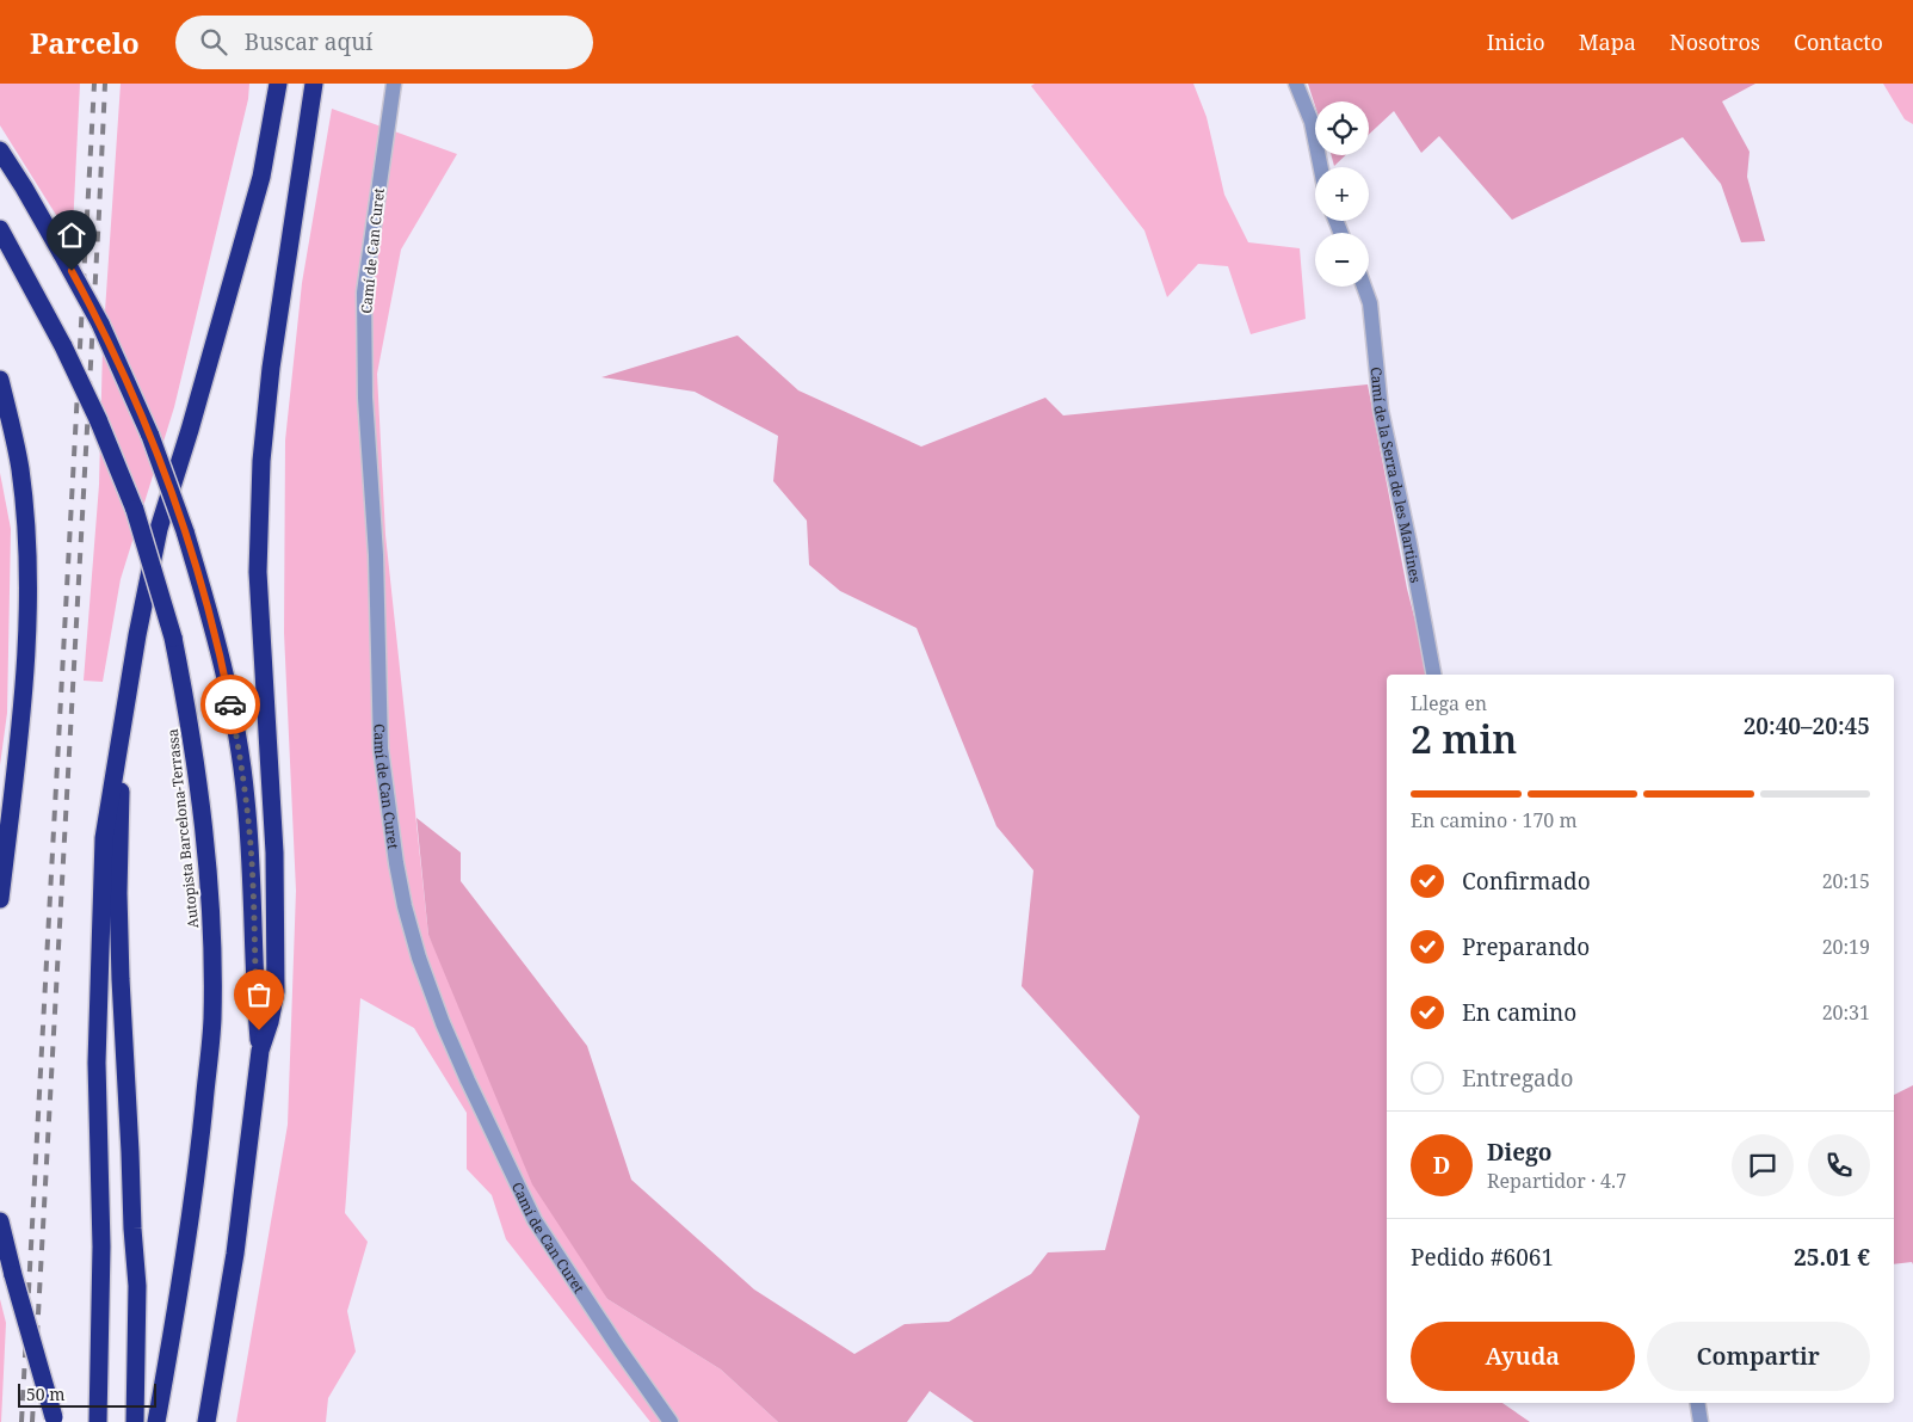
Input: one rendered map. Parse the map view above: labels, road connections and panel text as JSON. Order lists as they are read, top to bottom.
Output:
{
  "streets": {
    "highway": ["Autopista Barcelona-Terrassa"],
    "street": ["Camí de Can Curet", "Camí de la Serra de les Martines"]
  },
  "scale_bar": "50 m",
  "page": {
    "header": "Parcelo",
    "search": "Buscar aquí",
    "nav": [
      "Inicio",
      "Mapa",
      "Nosotros",
      "Contacto"
    ],
    "map_buttons": ["+", "−"],
    "heading": ["2 min", "Llega en", "20:40–20:45"],
    "panel": [
      "Diego",
      "Repartidor · 4.7",
      "Pedido #6061",
      "25.01 €"
    ],
    "bar": "En camino · 170 m",
    "list": [
      ["Confirmado", "20:15"],
      ["Preparando", "20:19"],
      ["En camino", "20:31"],
      "Entregado"
    ],
    "round": "D",
    "buttons": ["Ayuda", "Compartir"],
    "scale": "50 m"
  }
}
